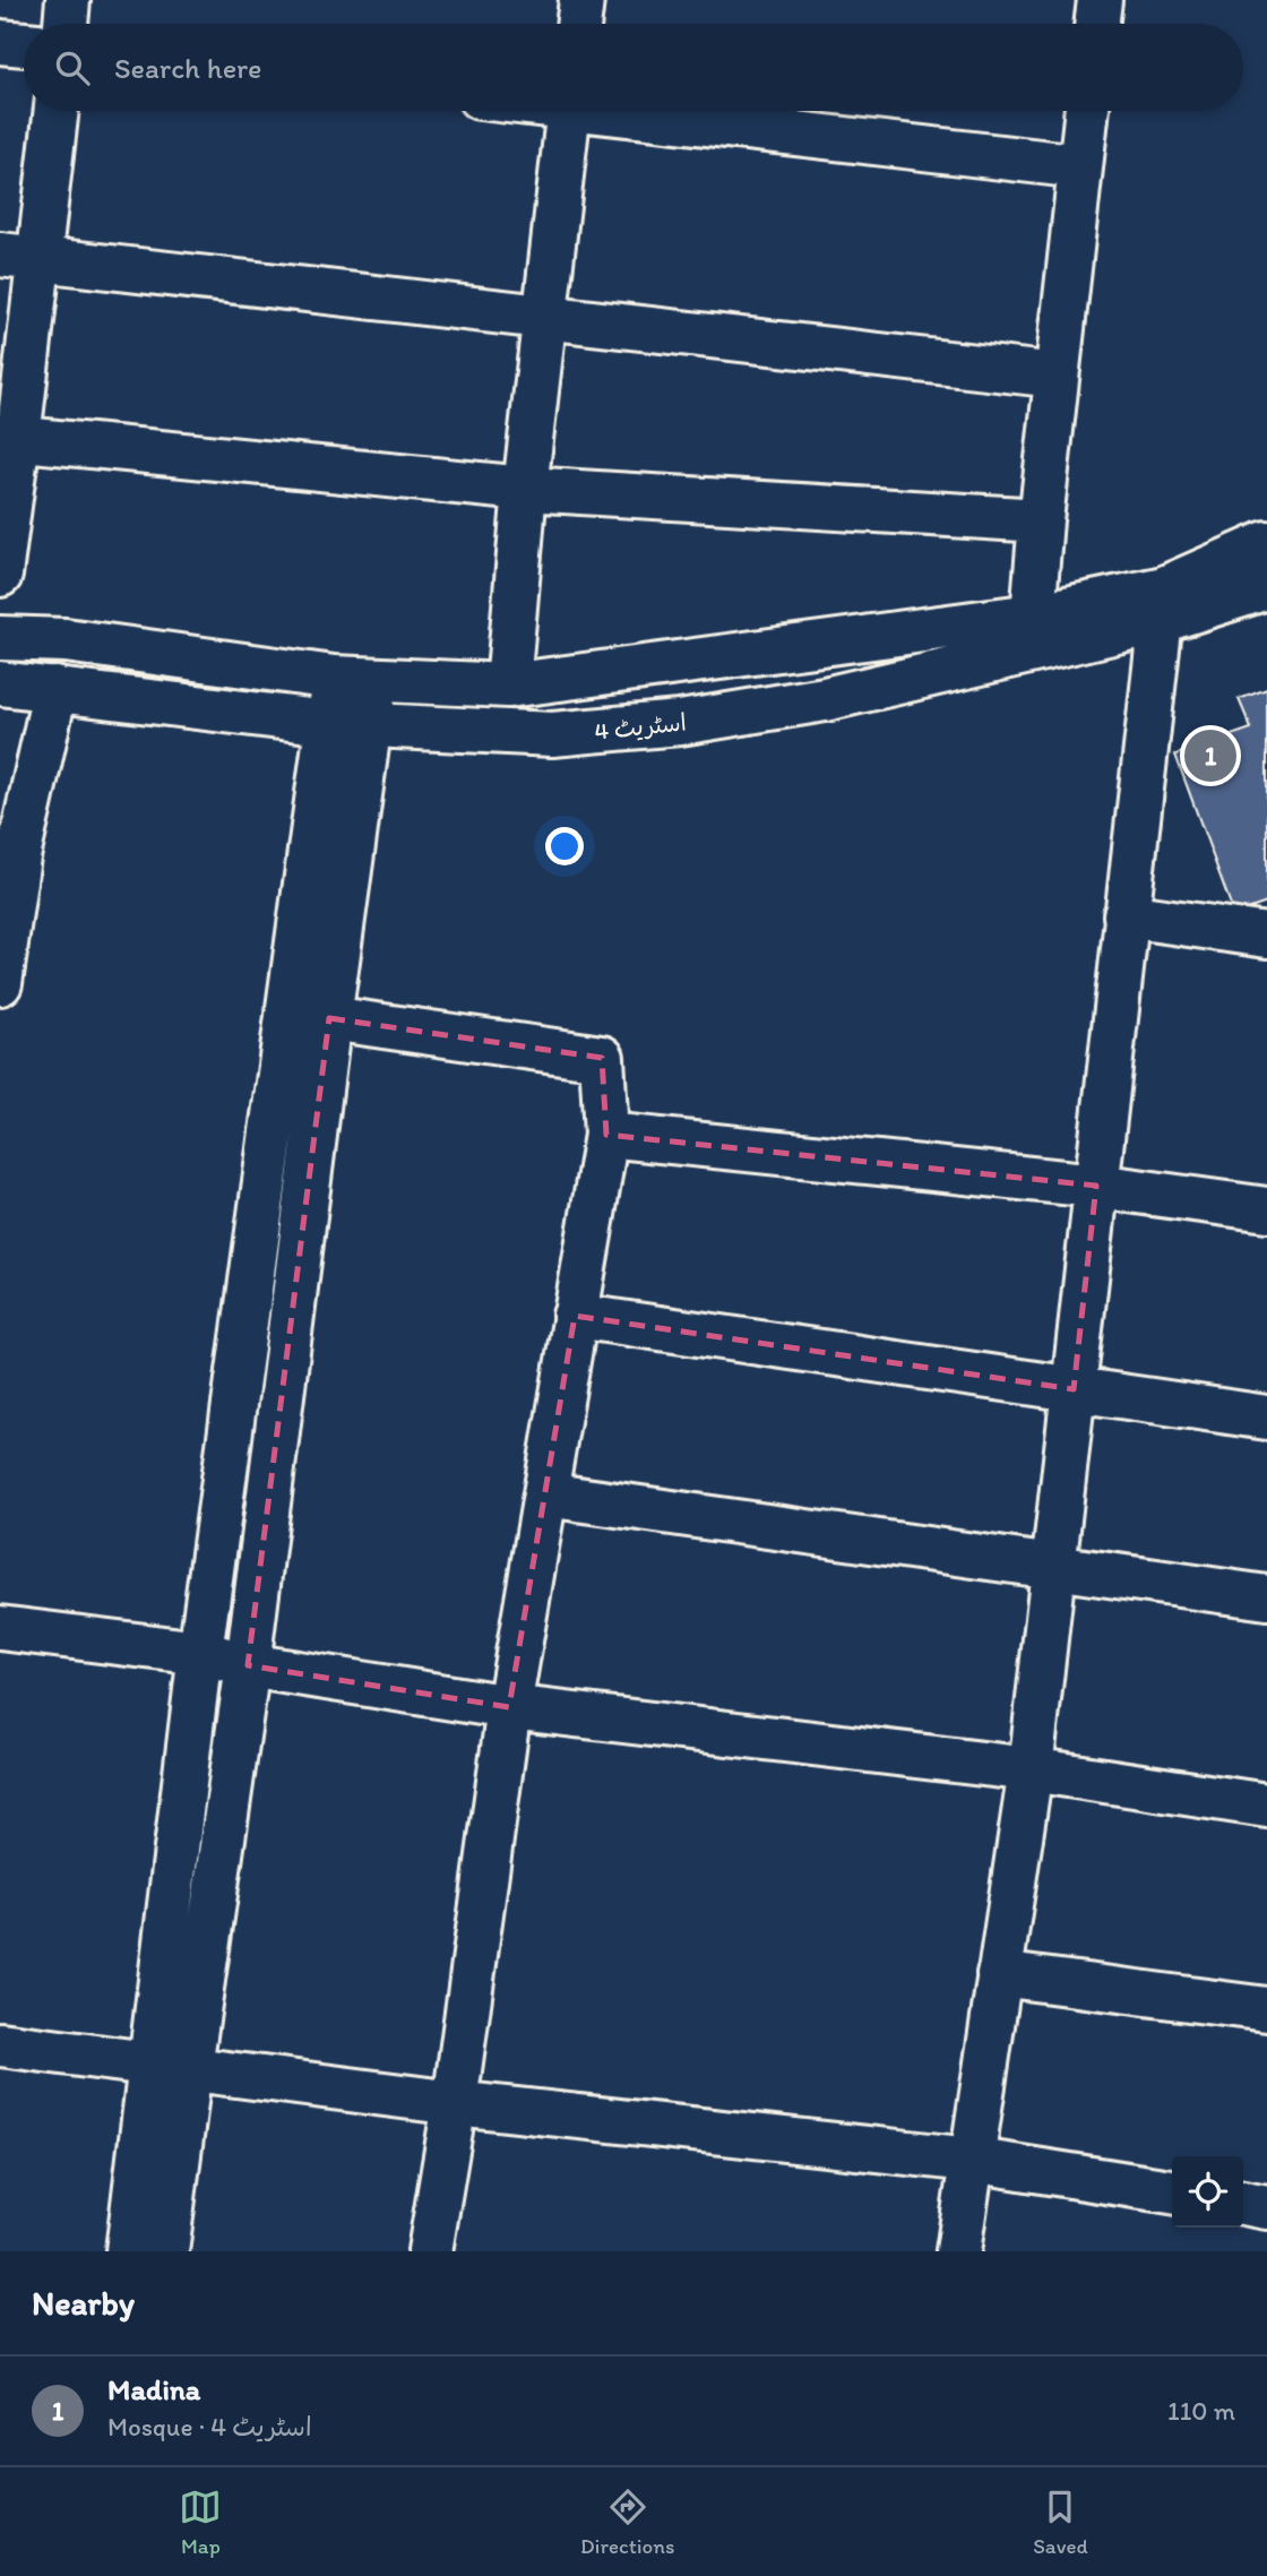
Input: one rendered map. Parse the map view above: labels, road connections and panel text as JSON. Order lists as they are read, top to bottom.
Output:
{
  "streets": {
    "street": ["اسٹریٹ 4"]
  },
  "page": {
    "search": "Search here",
    "pins": "1",
    "heading": "Nearby",
    "list": [
      {
        "mark": "1",
        "name": "Madina",
        "note": "Mosque · اسٹریٹ 4",
        "value": "110 m"
      }
    ],
    "nav": ["Map", "Directions", "Saved"]
  }
}
